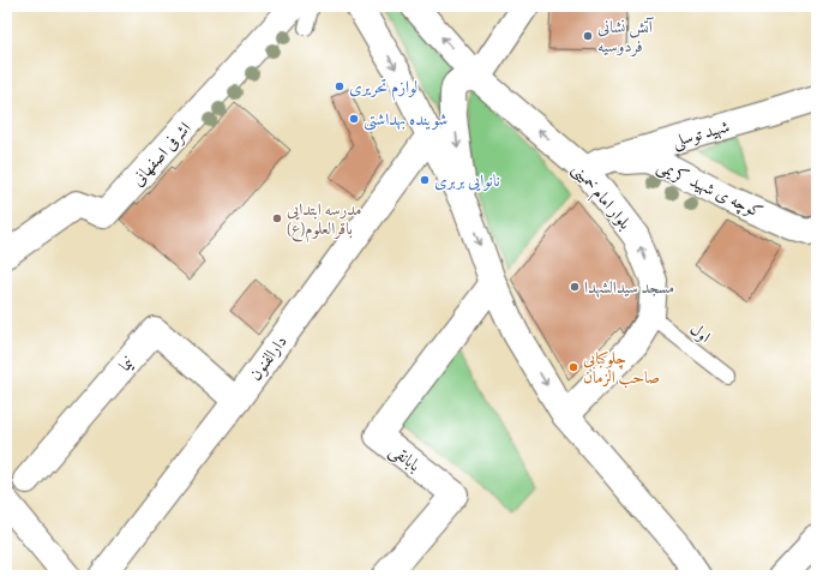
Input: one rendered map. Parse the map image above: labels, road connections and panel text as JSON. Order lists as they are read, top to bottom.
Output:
{
  "streets": {
    "street": [
      "شهید توسلی",
      "اشرفی اصفهانی",
      "کوچه ی شهید کریمی",
      "بلوار امام خمینی",
      "دارالفنون",
      "نیما",
      "بابانقی"
    ],
    "lane": ["اول"]
  },
  "crossings": [
    ["شهید توسلی", "کوچه ی شهید کریمی"],
    ["شهید توسلی", "بلوار امام خمینی"],
    ["کوچه ی شهید کریمی", "بلوار امام خمینی"],
    ["بلوار امام خمینی", "اول"],
    ["دارالفنون", "نیما"]
  ],
  "places": [
    "آتش نشانی فردوسیه",
    "لوازم تحریری",
    "شوینده بهداشتی",
    "نانوایی بربری",
    "مدرسه ابتدایی باقرالعلوم(ع)",
    "مسجد سیدالشهدا",
    "چلوکبابی صاحب الزمان"
  ]
}
